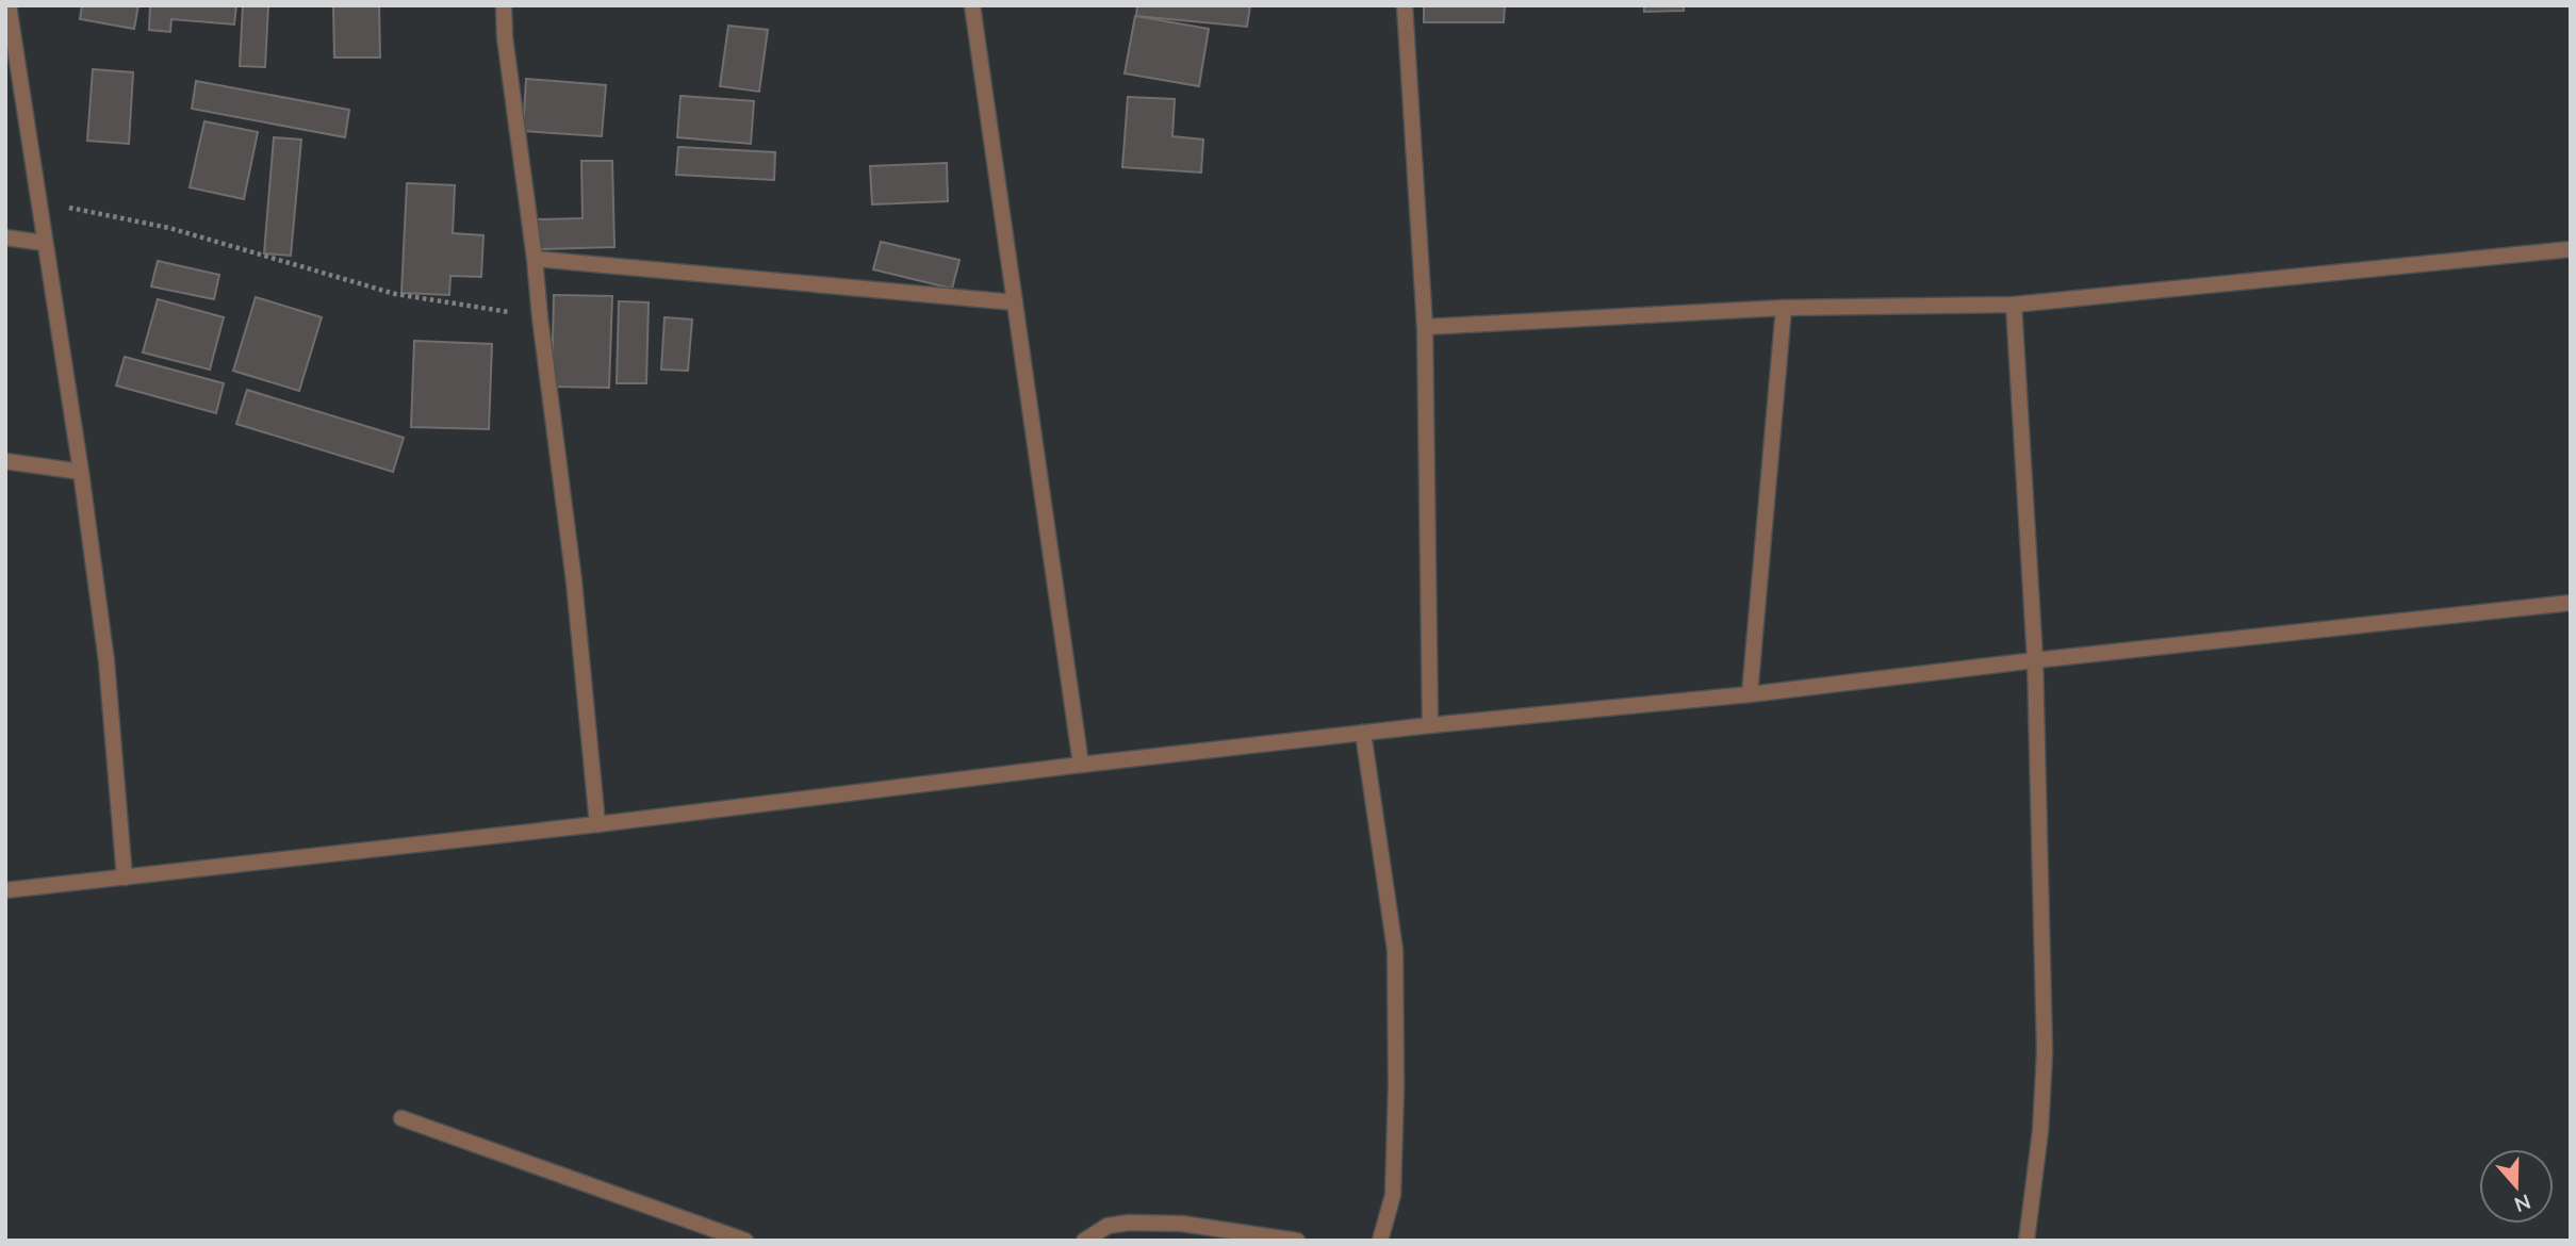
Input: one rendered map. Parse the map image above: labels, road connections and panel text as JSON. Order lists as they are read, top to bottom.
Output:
{
  "north": "bottom"
}
